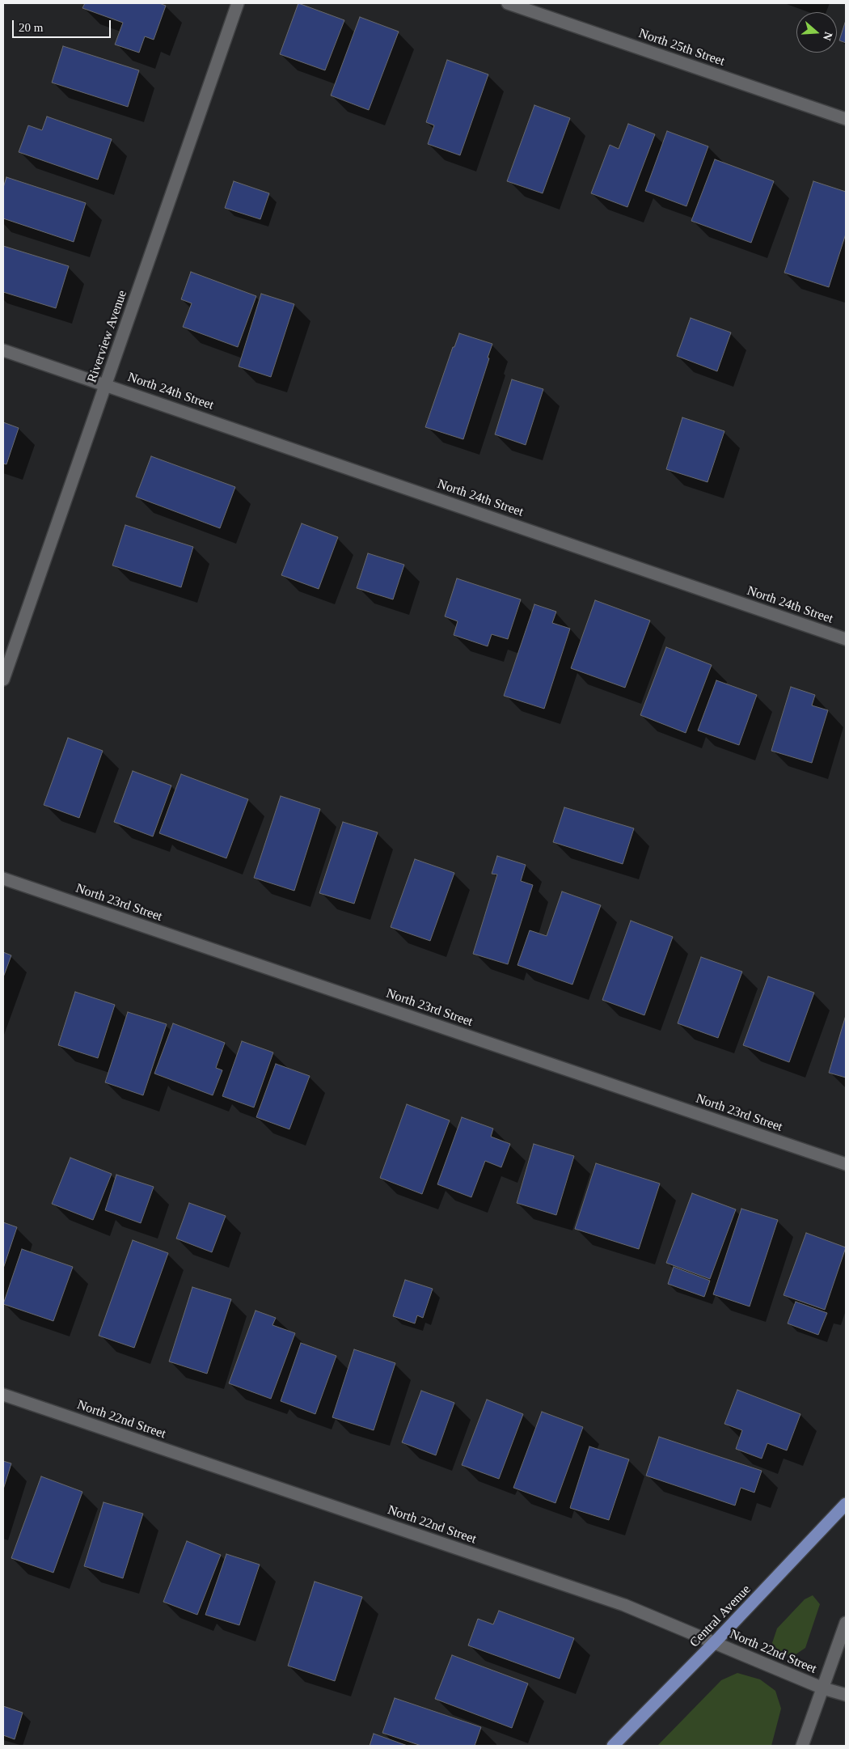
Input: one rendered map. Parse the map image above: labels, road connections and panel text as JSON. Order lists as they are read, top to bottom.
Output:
{
  "streets": {
    "main road": ["Central Avenue"],
    "street": [
      "North 25th Street",
      "Riverview Avenue",
      "North 24th Street",
      "North 23rd Street",
      "North 22nd Street"
    ]
  },
  "crossings": [
    ["Riverview Avenue", "North 24th Street"],
    ["North 22nd Street", "Central Avenue"]
  ],
  "scale_bar": "20 m",
  "north": "right"
}
